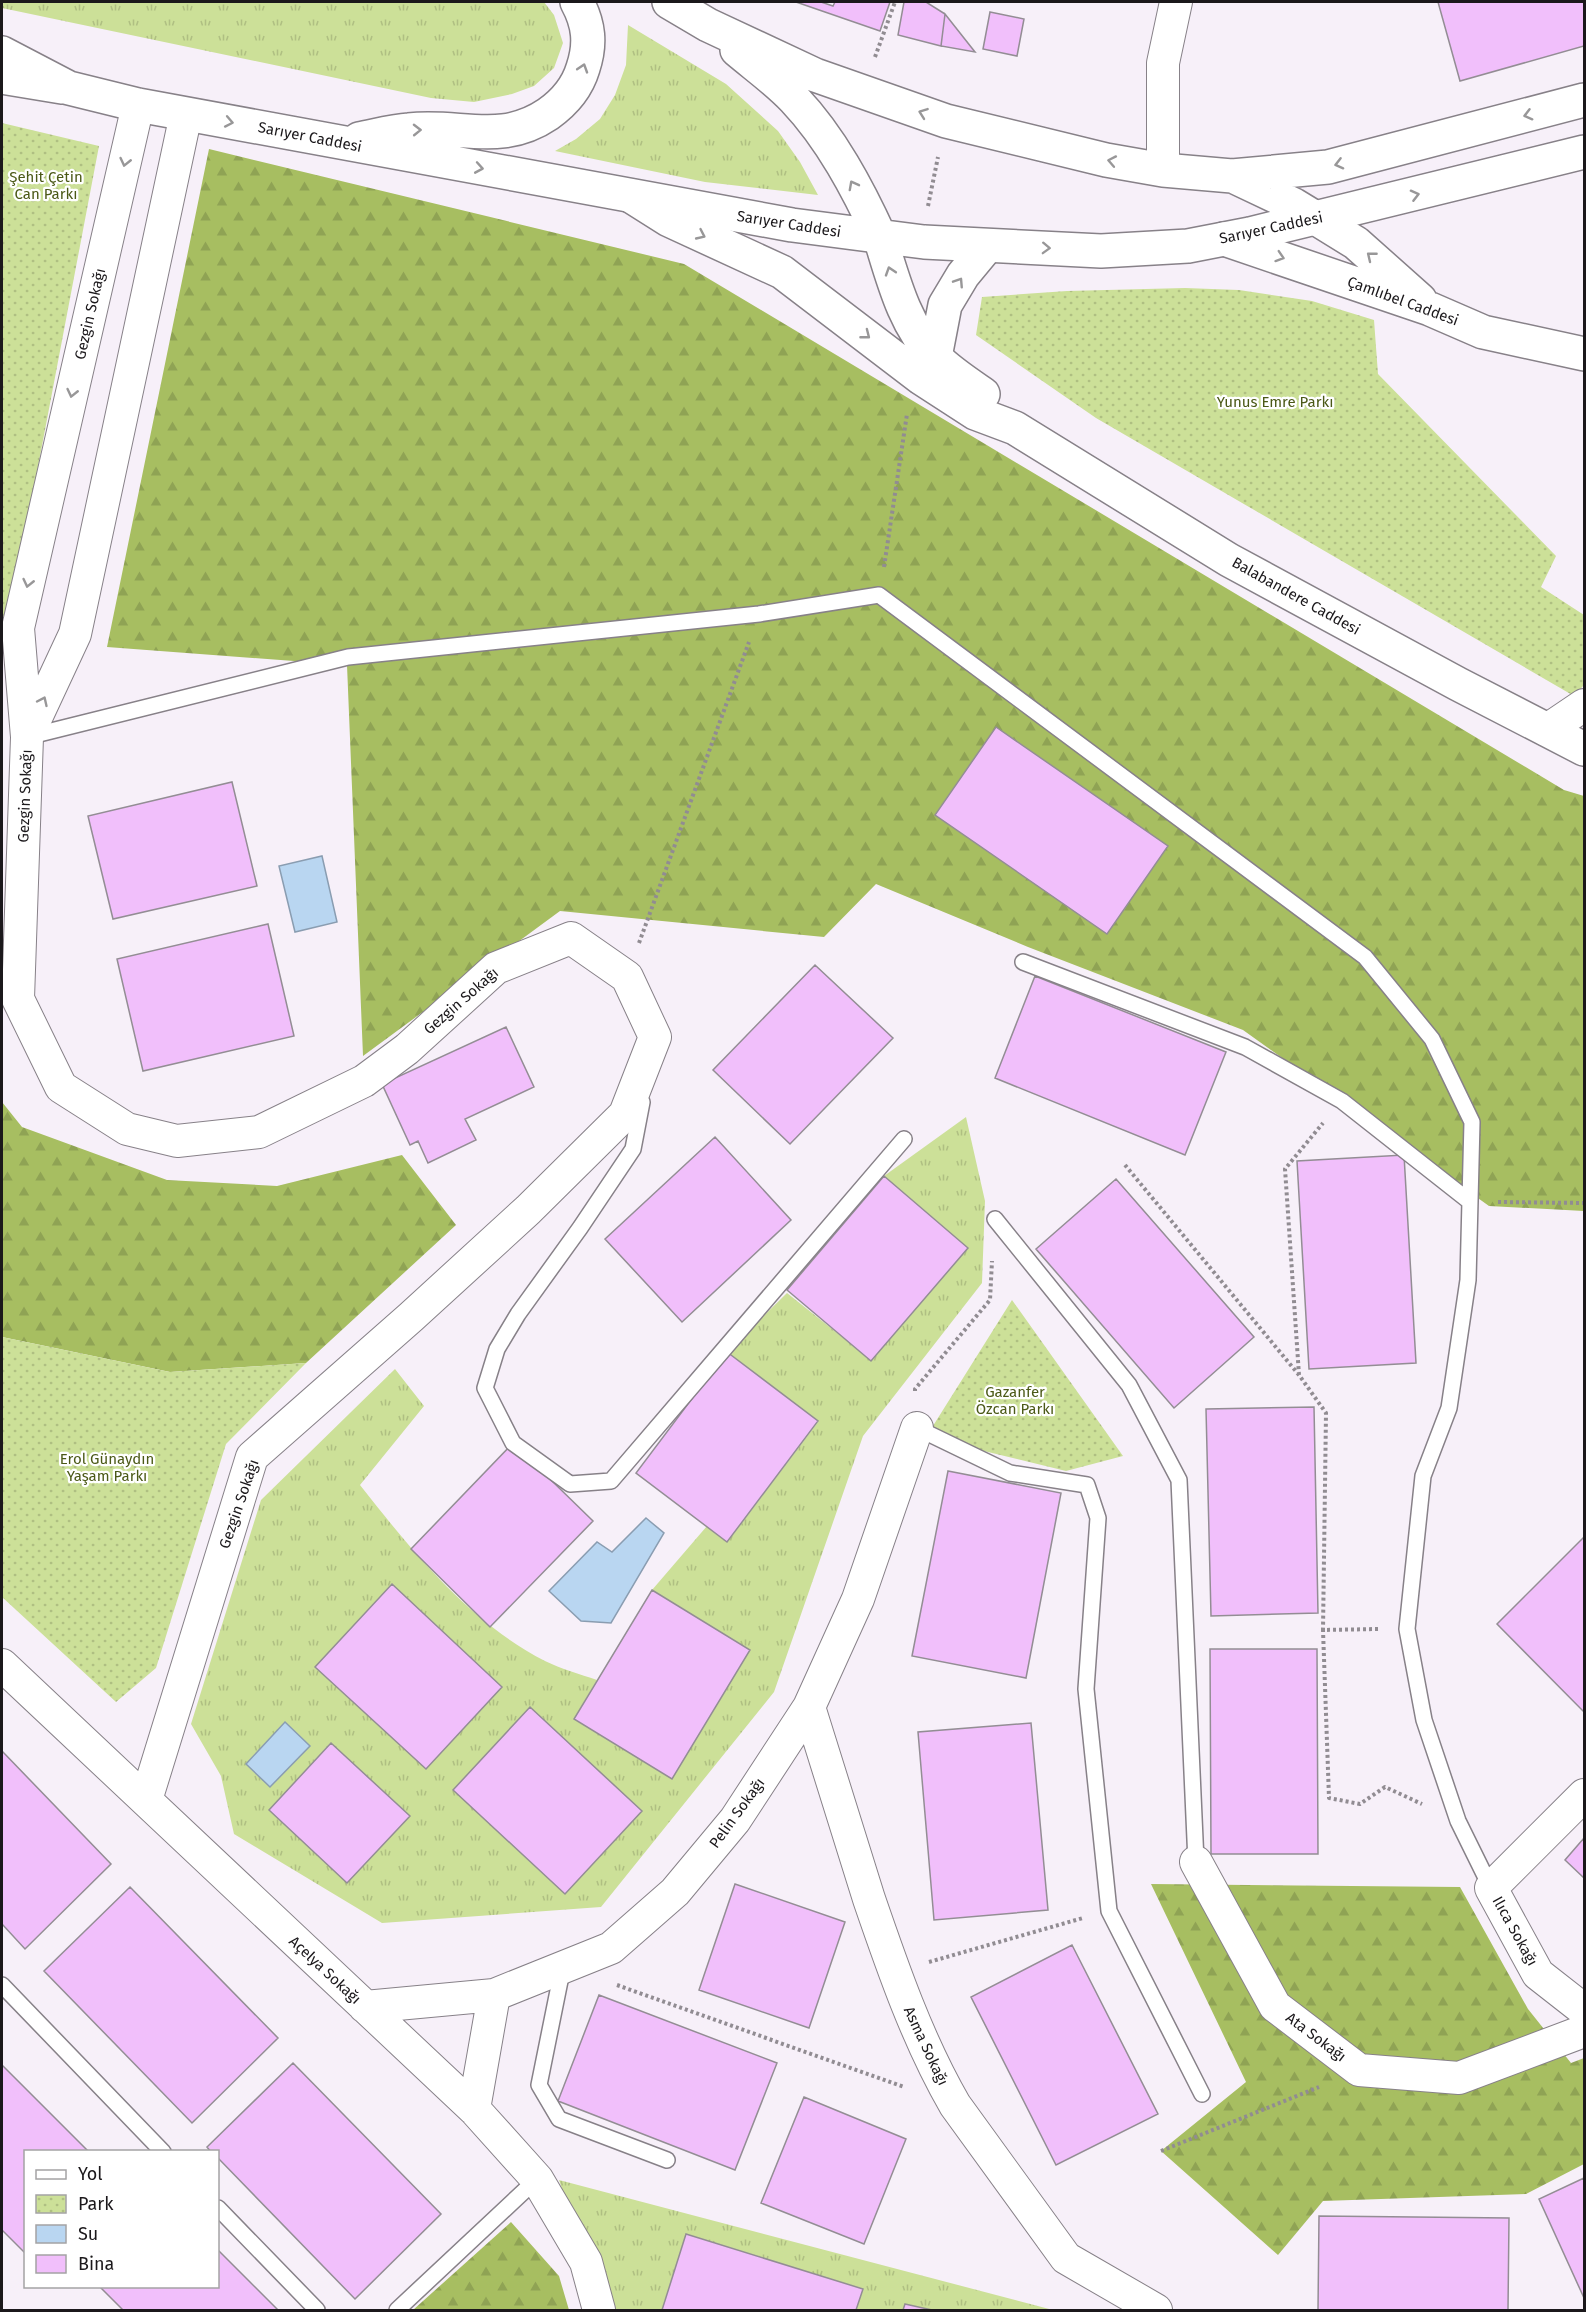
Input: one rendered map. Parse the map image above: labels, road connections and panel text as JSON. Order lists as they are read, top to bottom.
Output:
{
  "streets": {
    "main road": ["Sarıyer Caddesi", "Çamlıbel Caddesi", "Balabandere Caddesi"],
    "street": [
      "Gezgin Sokağı",
      "Pelin Sokağı",
      "Ilıca Sokağı",
      "Açelya Sokağı",
      "Ata Sokağı",
      "Asma Sokağı"
    ]
  },
  "crossings": [
    ["Sarıyer Caddesi", "Çamlıbel Caddesi"],
    ["Sarıyer Caddesi", "Gezgin Sokağı"],
    ["Gezgin Sokağı", "Açelya Sokağı"],
    ["Pelin Sokağı", "Açelya Sokağı"],
    ["Pelin Sokağı", "Asma Sokağı"]
  ],
  "parks": [
    "Şehit Çetin Can Parkı",
    "Yunus Emre Parkı",
    "Gazanfer Özcan Parkı",
    "Erol Günaydın Yaşam Parkı"
  ],
  "legend": [
    "Yol",
    "Park",
    "Su",
    "Bina"
  ]
}
